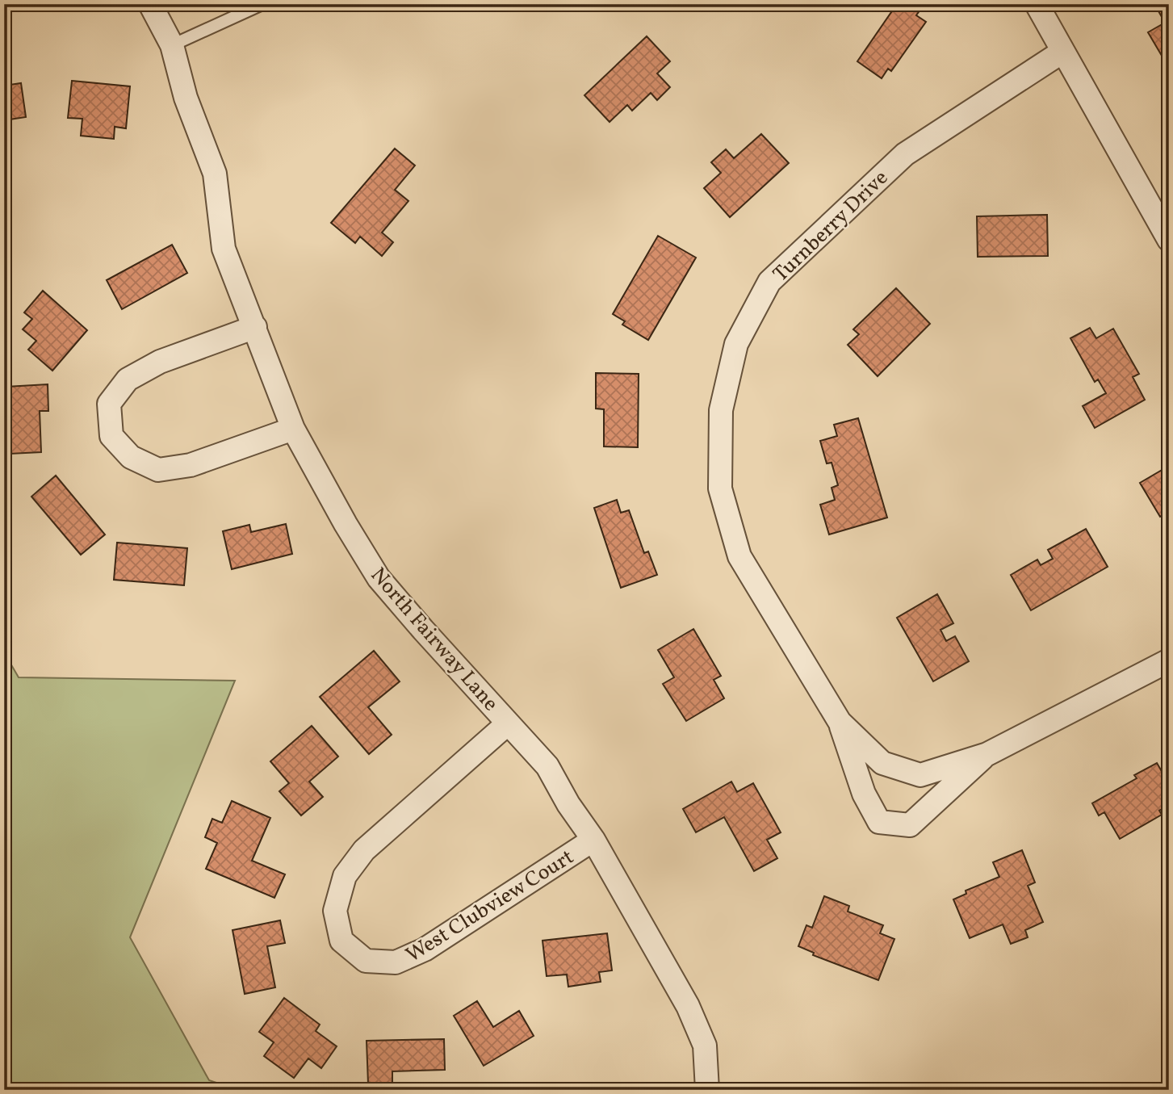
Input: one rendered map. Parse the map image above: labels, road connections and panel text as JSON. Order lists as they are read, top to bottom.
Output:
{
  "streets": {
    "street": ["Turnberry Drive", "North Fairway Lane", "West Clubview Court"]
  },
  "crossings": [
    ["North Fairway Lane", "West Clubview Court"]
  ]
}
